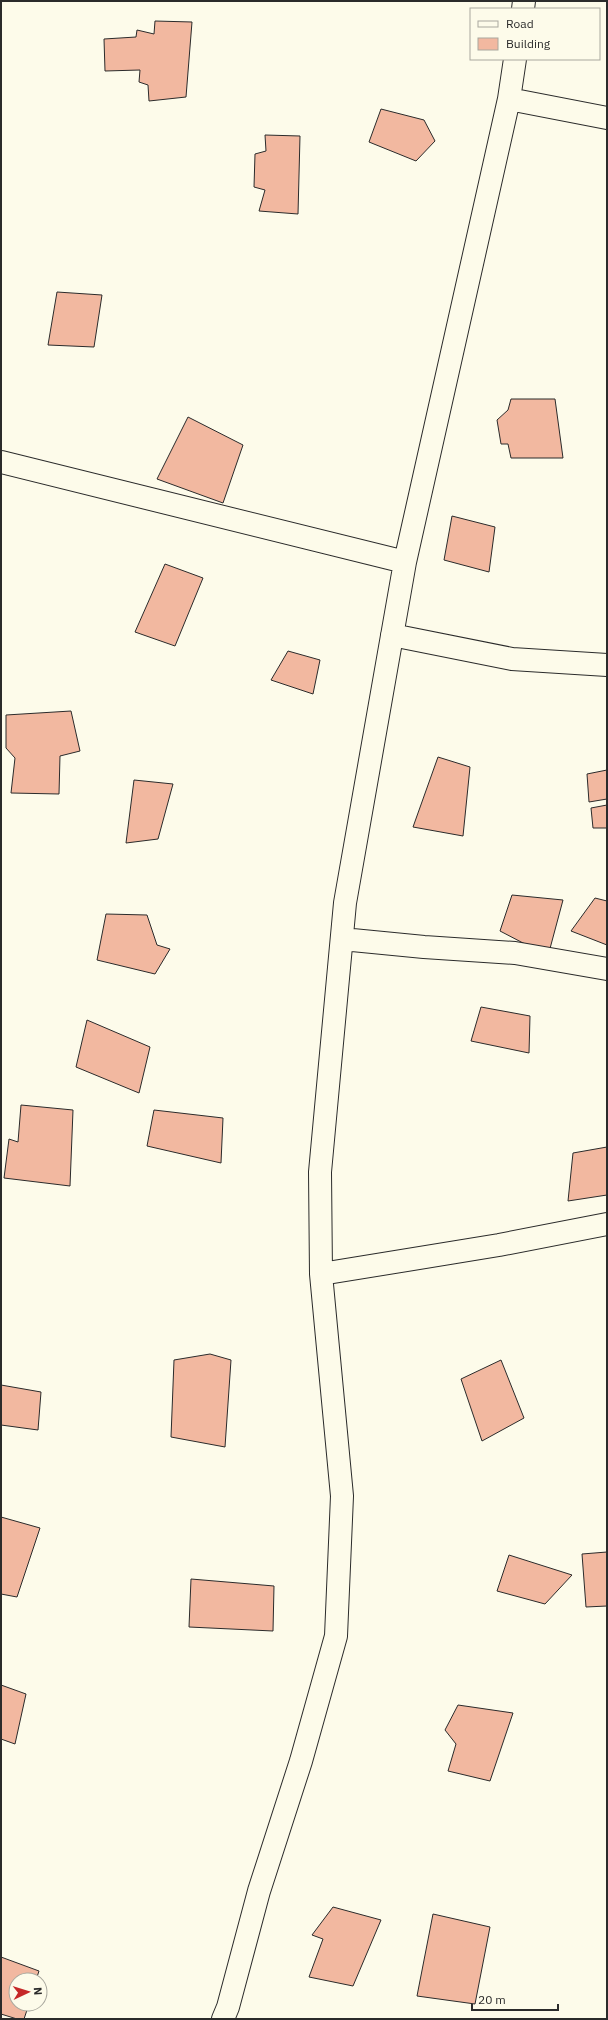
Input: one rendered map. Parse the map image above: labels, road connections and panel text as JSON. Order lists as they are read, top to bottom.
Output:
{
  "legend": ["Road", "Building"],
  "scale_bar": "20 m",
  "north": "right"
}
